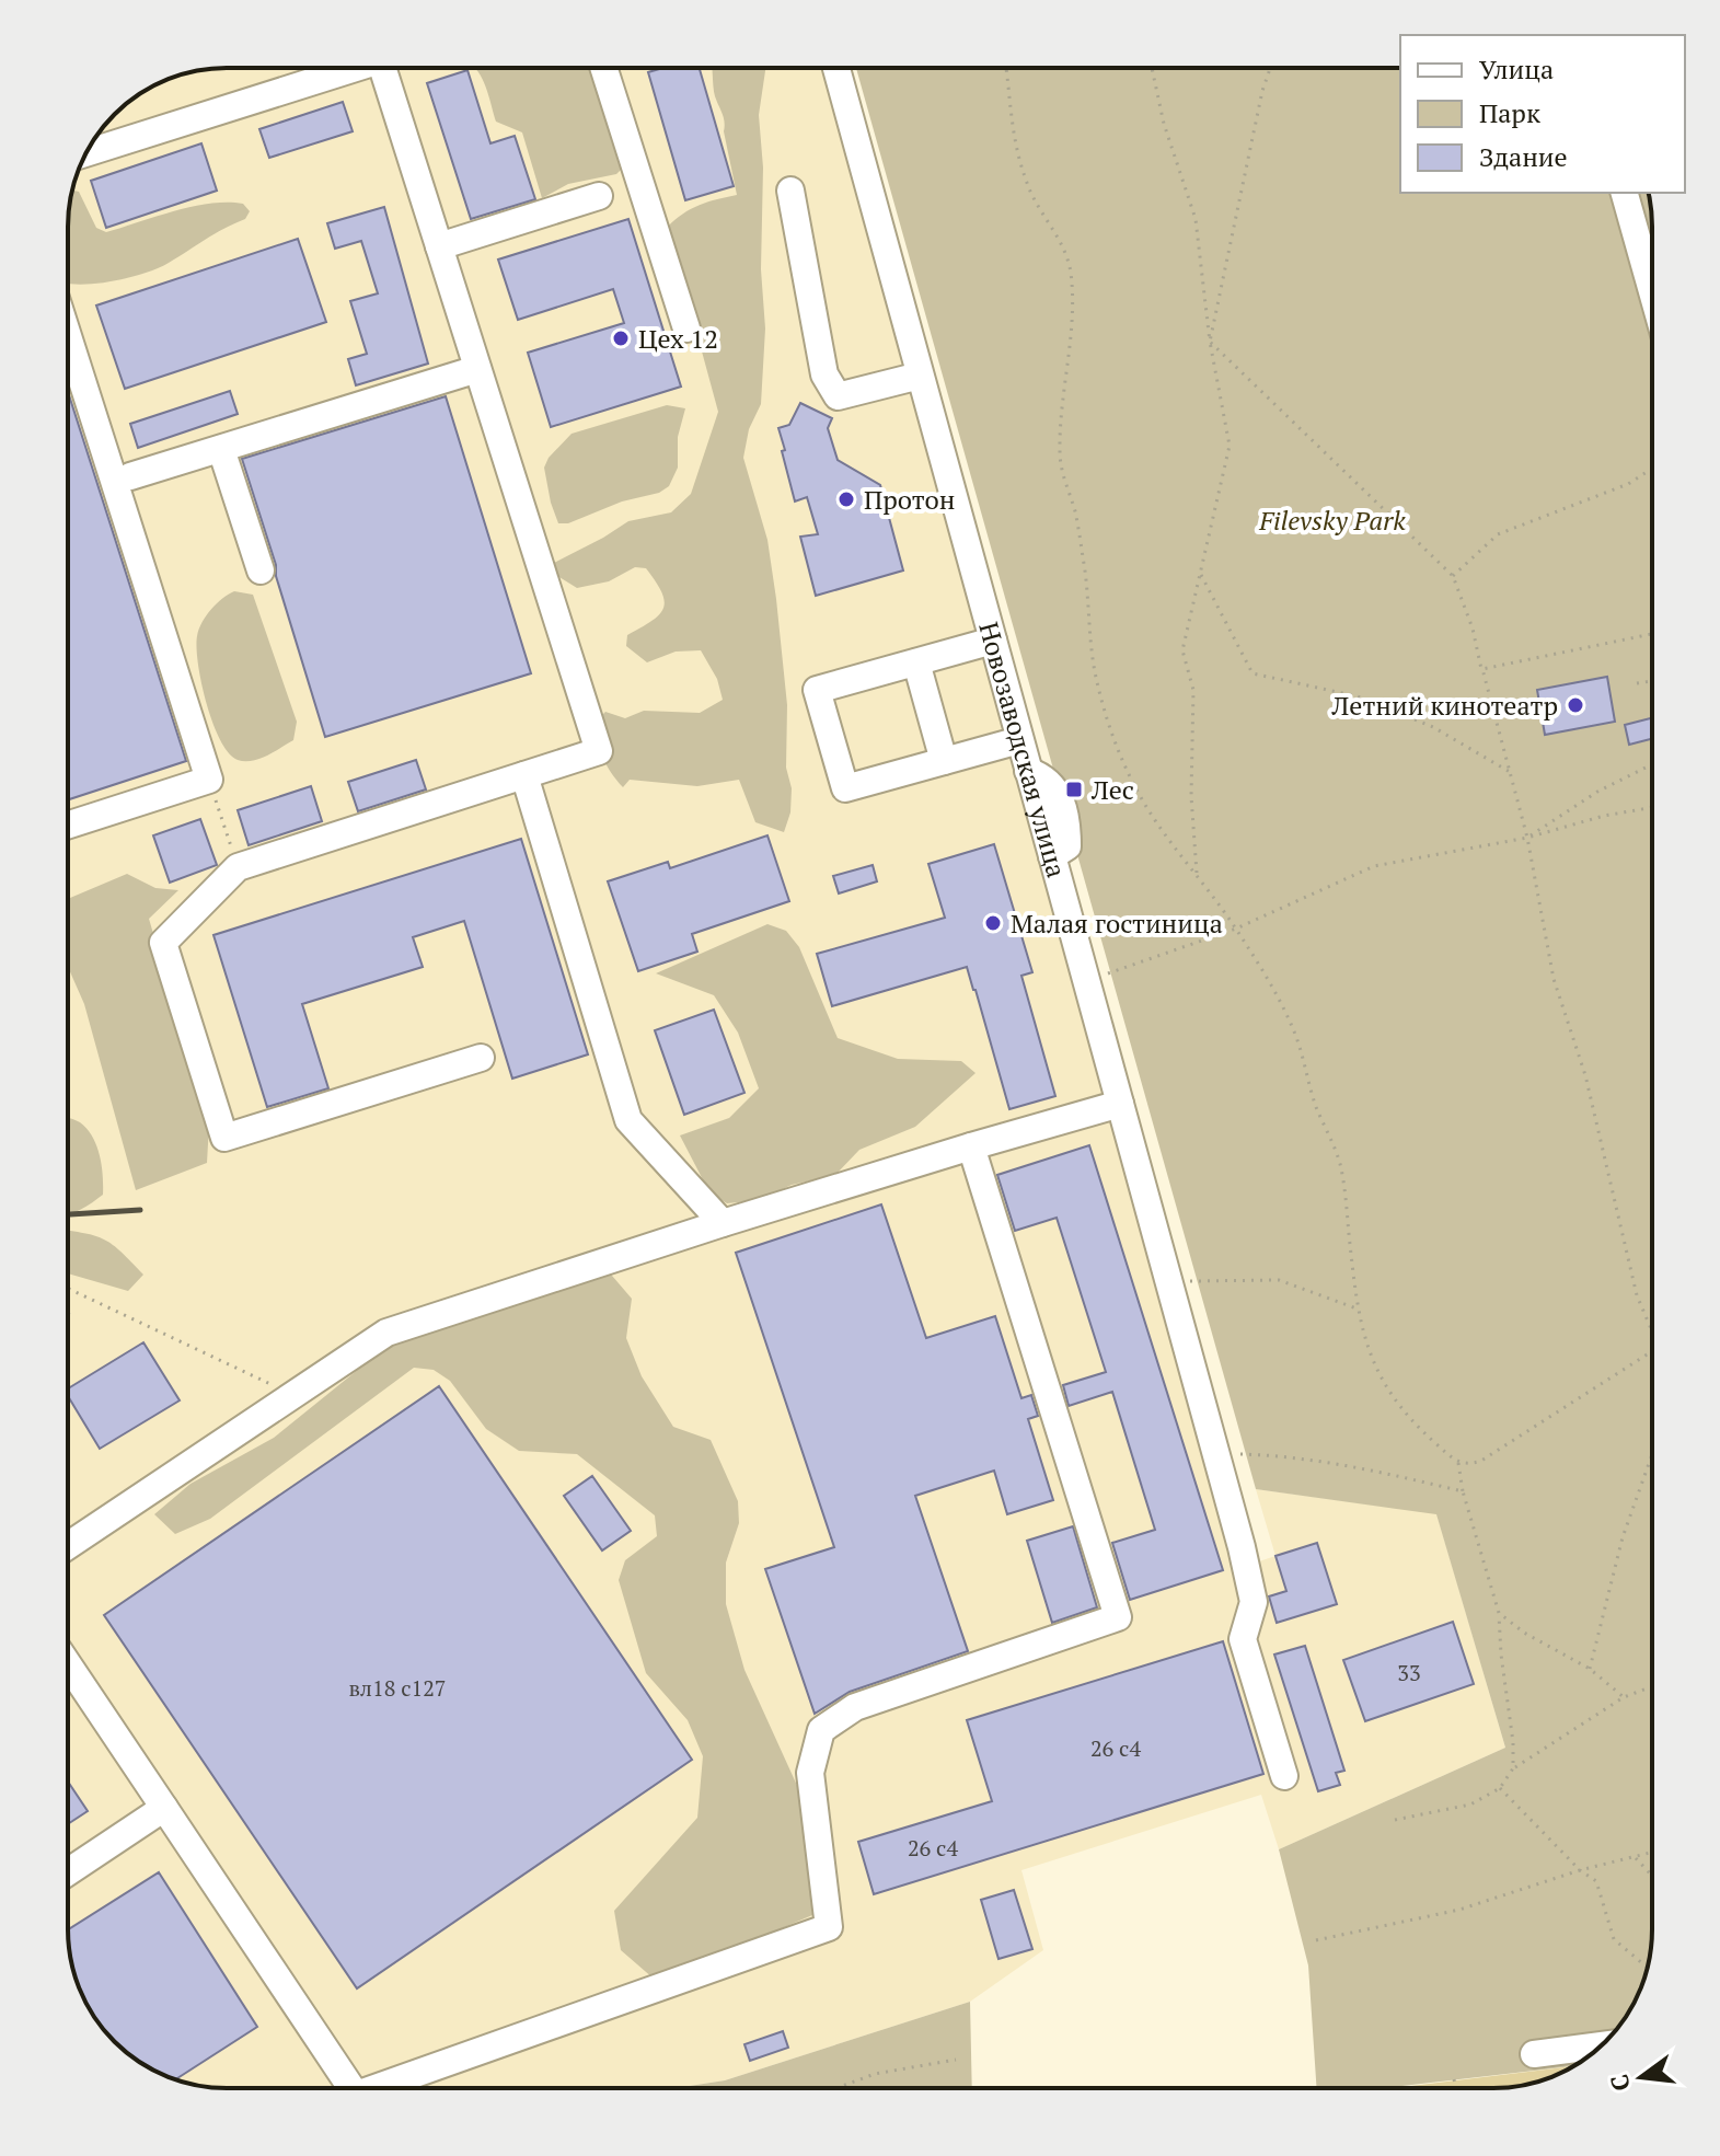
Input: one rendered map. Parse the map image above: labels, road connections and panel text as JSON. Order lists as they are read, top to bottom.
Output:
{
  "streets": {
    "street": ["Новозаводская улица"]
  },
  "parks": ["Filevsky Park"],
  "places": {
    "other": [
      "Цех 12",
      "Протон",
      "Летний кинотеатр",
      "Малая гостиница"
    ],
    "transit": ["Лес"]
  },
  "house_numbers": [
    "33",
    "вл18 с127",
    "26 с4",
    "26 с4"
  ],
  "legend": ["Улица", "Парк", "Здание"],
  "north": "left"
}
